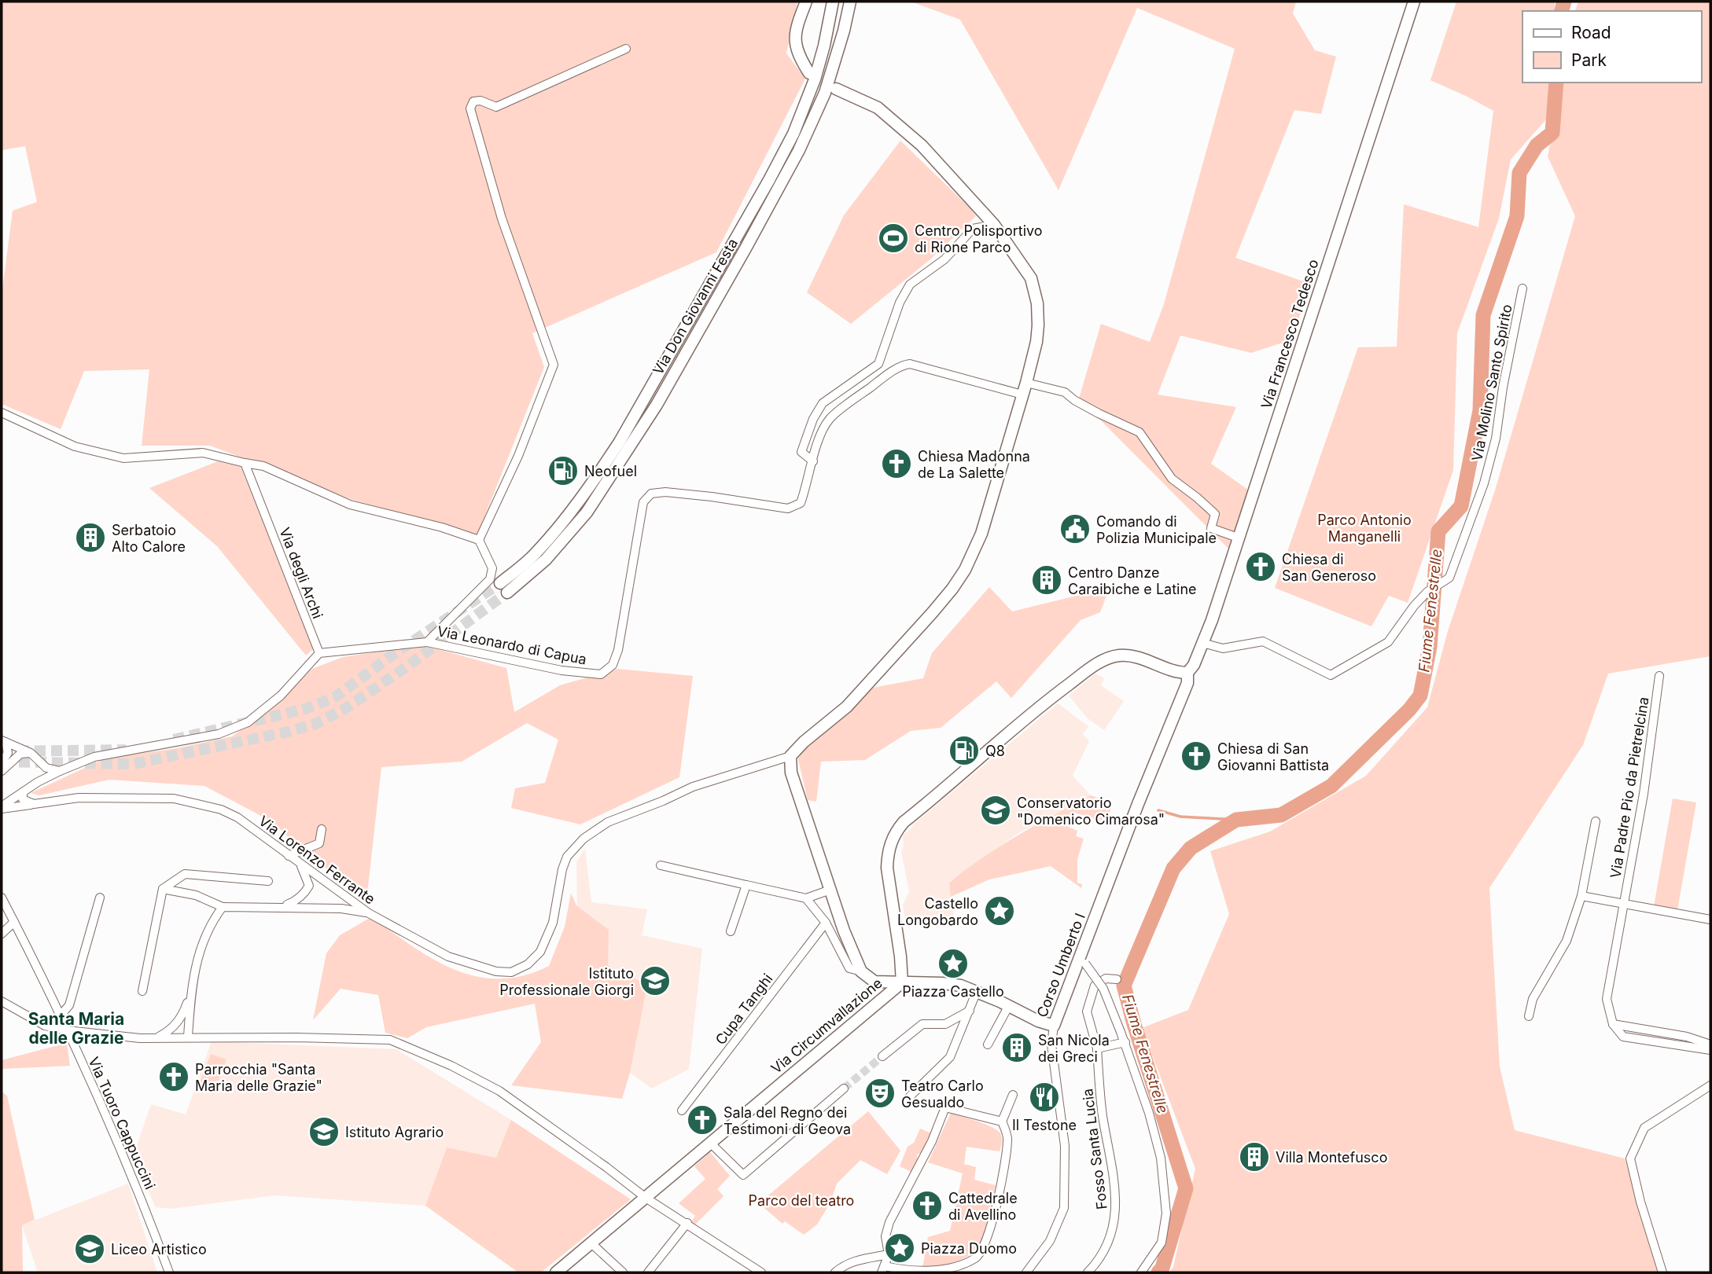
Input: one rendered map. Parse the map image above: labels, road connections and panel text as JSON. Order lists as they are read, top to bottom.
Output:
{
  "streets": {
    "street": [
      "Via Don Giovanni Festa",
      "Via Francesco Tedesco",
      "Via Molino Santo Spirito",
      "Via degli Archi",
      "Via Leonardo di Capua",
      "Via Padre Pio da Pietrelcina",
      "Via Lorenzo Ferrante",
      "Corso Umberto I",
      "Cupa Tanghi",
      "Via Circumvallazione",
      "Via Tuoro Cappuccini",
      "Fosso Santa Lucia"
    ]
  },
  "crossings": [
    ["Via Francesco Tedesco", "Via Molino Santo Spirito"],
    ["Via Francesco Tedesco", "Corso Umberto I"],
    ["Via Francesco Tedesco", "Via Circumvallazione"],
    ["Corso Umberto I", "Via Circumvallazione"]
  ],
  "districts": ["Santa Maria delle Grazie"],
  "water": ["Fiume Fenestrelle"],
  "parks": ["Parco Antonio Manganelli", "Parco del teatro"],
  "places": {
    "sports": ["Centro Polisportivo di Rione Parco"],
    "church": [
      "Chiesa Madonna de La Salette",
      "Chiesa di San Generoso",
      "Chiesa di San Giovanni Battista",
      "Parrocchia \"Santa Maria delle Grazie\"",
      "Sala del Regno dei Testimoni di Geova",
      "Cattedrale di Avellino"
    ],
    "fuel station": ["Neofuel", "Q8"],
    "public building": ["Comando di Polizia Municipale"],
    "building": [
      "Serbatoio Alto Calore",
      "Centro Danze Caraibiche e Latine",
      "San Nicola dei Greci",
      "Villa Montefusco"
    ],
    "school or university": [
      "Conservatorio \"Domenico Cimarosa\"",
      "Istituto Professionale Giorgi",
      "Istituto Agrario",
      "Liceo Artistico"
    ],
    "place": ["Castello Longobardo", "Piazza Castello", "Piazza Duomo"],
    "theatre": ["Teatro Carlo Gesualdo"],
    "restaurant": ["Il Testone"]
  },
  "legend": ["Road", "Park"]
}
